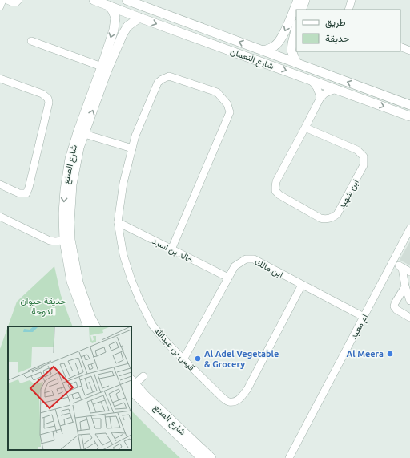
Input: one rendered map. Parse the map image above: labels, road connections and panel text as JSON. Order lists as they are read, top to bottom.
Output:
{
  "streets": {
    "street": [
      "شارع النعمان",
      "شارع الصنع",
      "ابن شهيد",
      "خالد بن اسيد",
      "ابن مالك",
      "ام معبد",
      "قيس بن عبدالله"
    ]
  },
  "crossings": [
    ["شارع النعمان", "شارع الصنع"],
    ["خالد بن اسيد", "ابن مالك"],
    ["خالد بن اسيد", "قيس بن عبدالله"],
    ["ابن مالك", "ام معبد"],
    ["ابن مالك", "قيس بن عبدالله"]
  ],
  "parks": ["حديقة حيوان الدوحة"],
  "places": ["Al Meera", "Al Adel Vegetable & Grocery"],
  "legend": ["طريق", "حديقة"]
}
